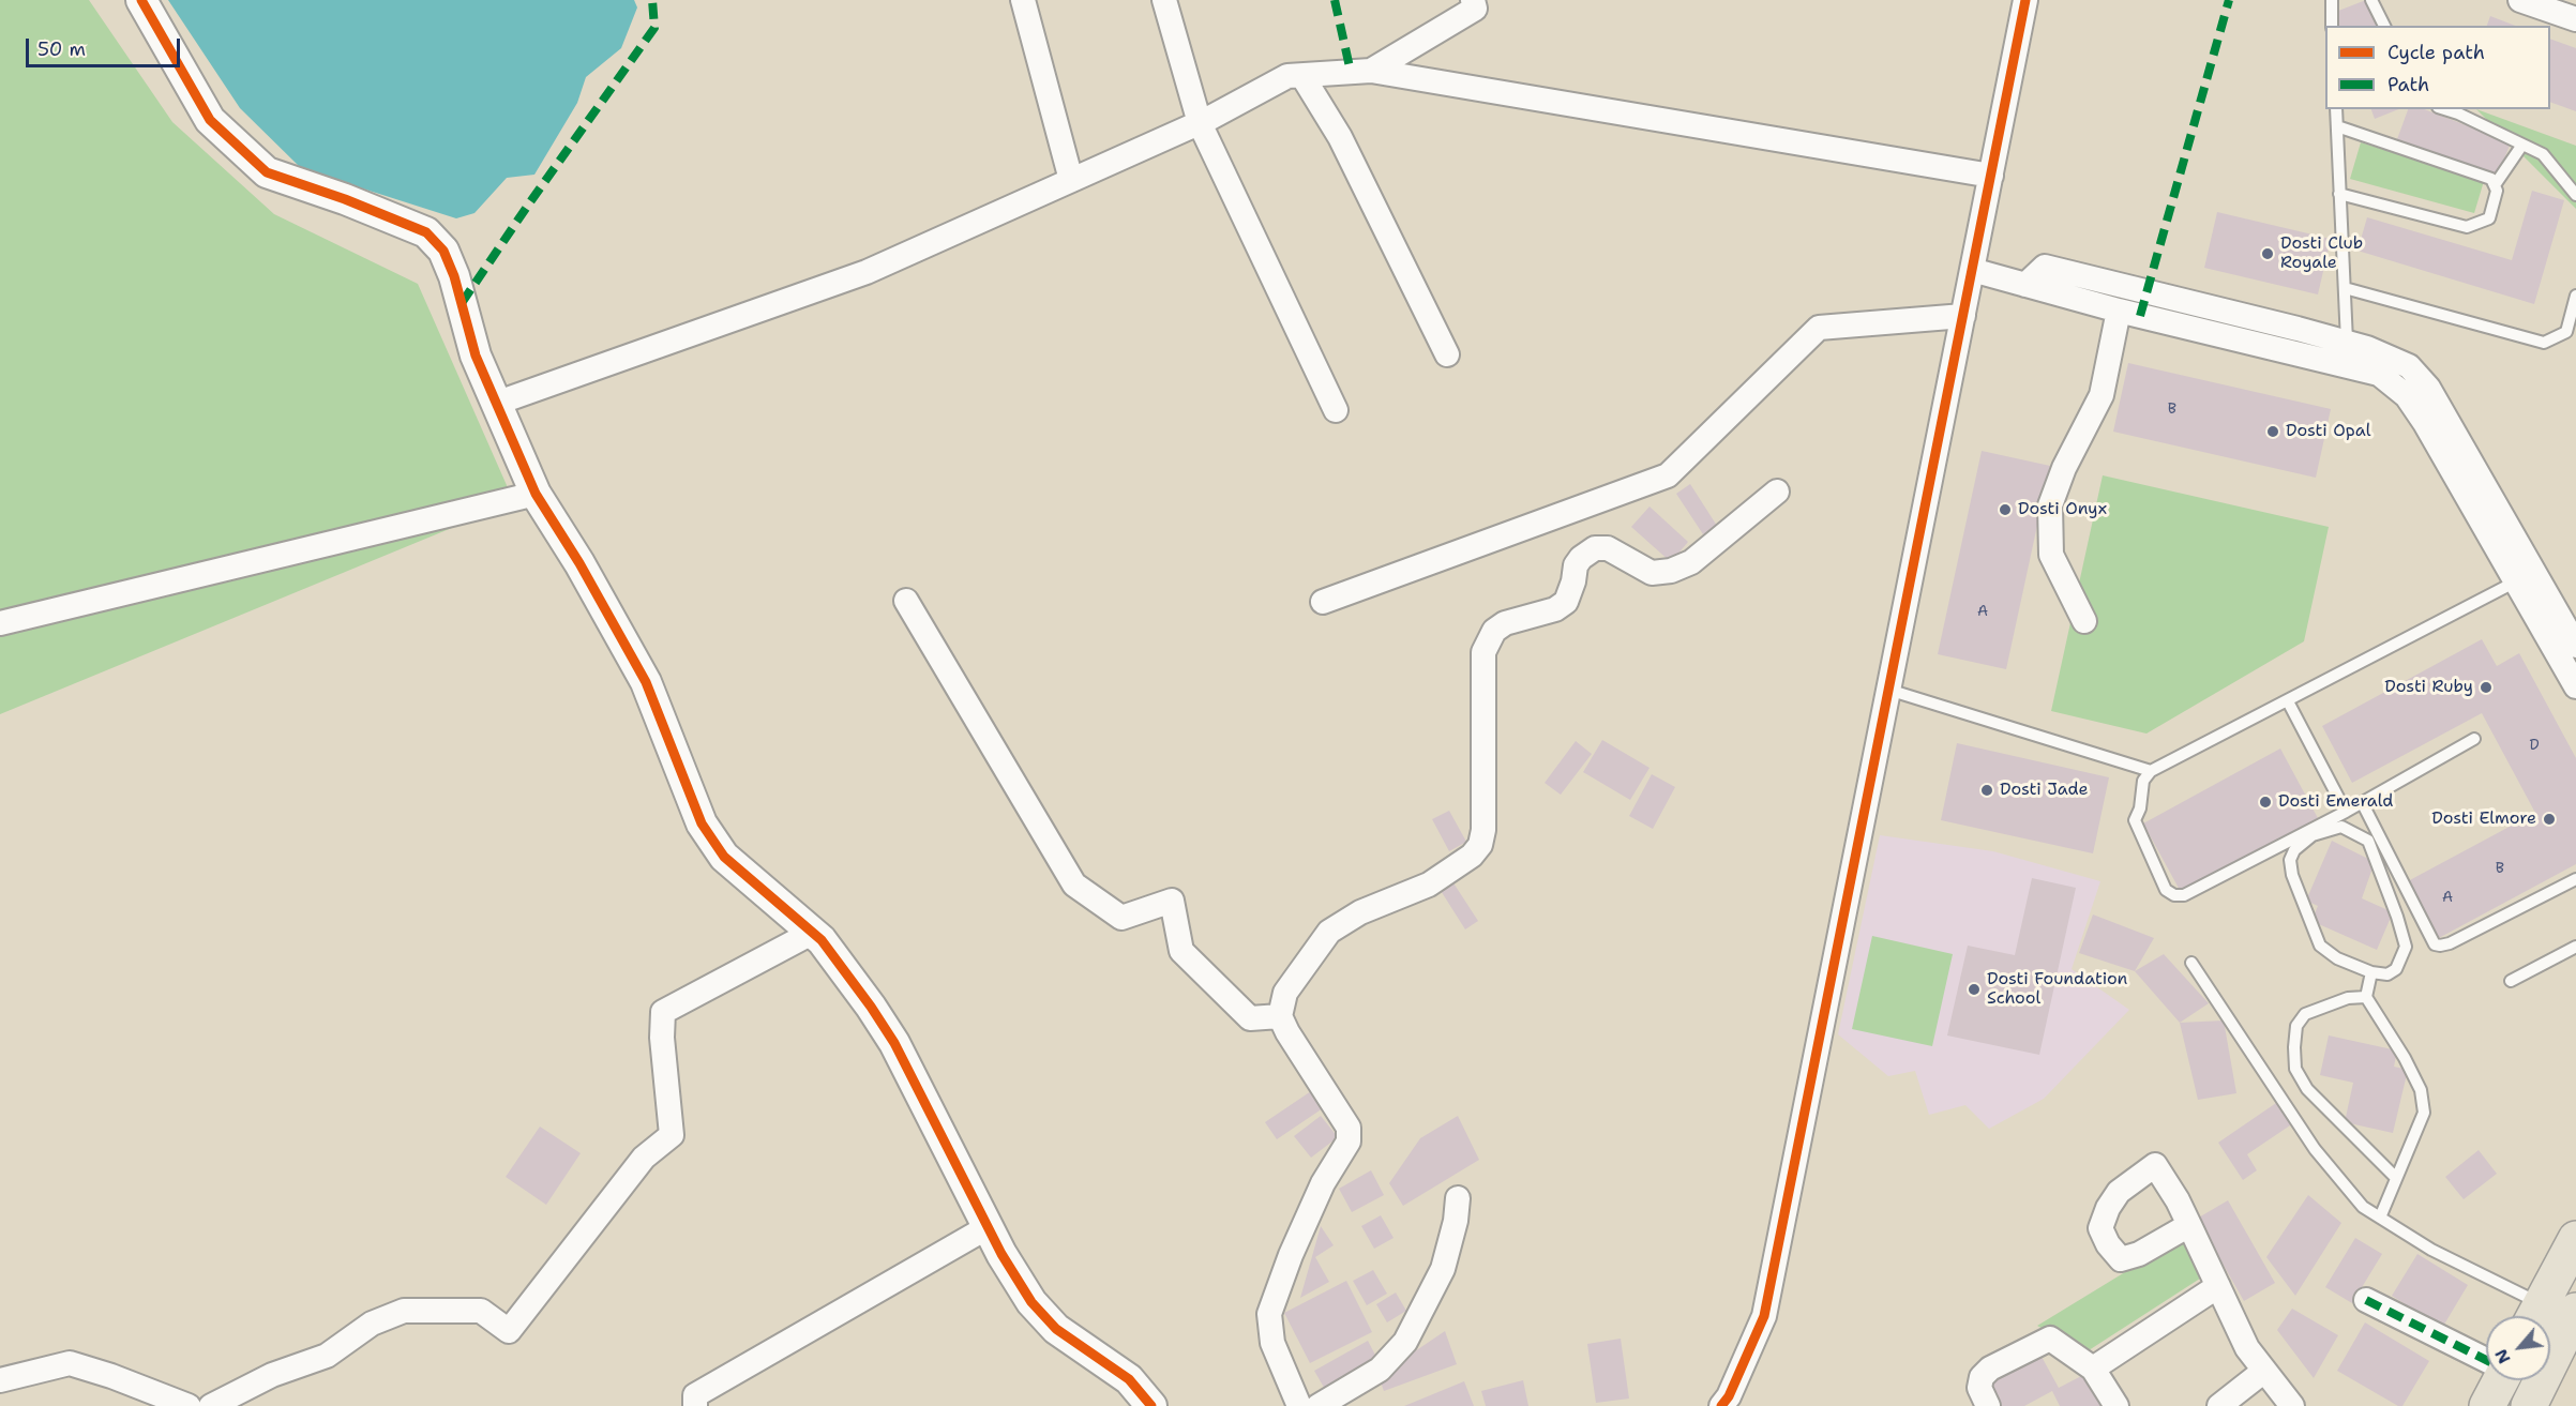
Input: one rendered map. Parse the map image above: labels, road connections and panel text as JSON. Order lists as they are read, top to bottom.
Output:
{
  "places": [
    "Dosti Club Royale",
    "Dosti Opal",
    "Dosti Onyx",
    "Dosti Ruby",
    "Dosti Jade",
    "Dosti Emerald",
    "Dosti Elmore",
    "Dosti Foundation School"
  ],
  "house_numbers": [
    "B",
    "A",
    "D",
    "B",
    "A"
  ],
  "legend": ["Cycle path", "Path"],
  "scale_bar": "50 m",
  "north": "bottom left"
}
